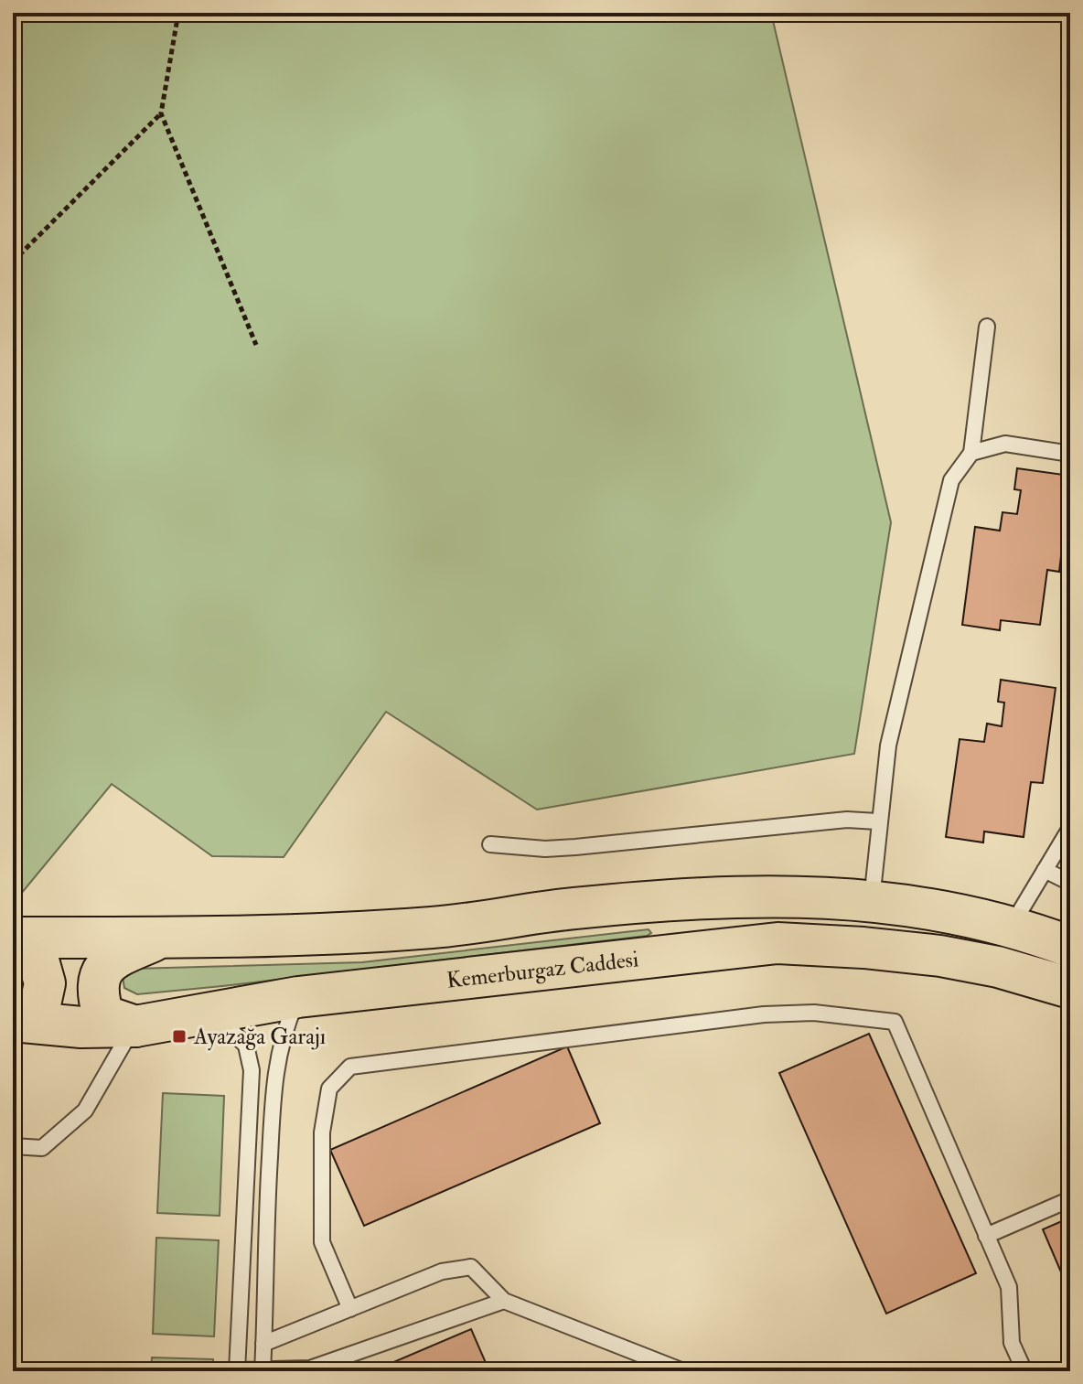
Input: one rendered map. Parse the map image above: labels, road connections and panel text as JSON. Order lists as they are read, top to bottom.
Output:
{
  "streets": {
    "main road": ["Kemerburgaz Caddesi"]
  },
  "places": {
    "transit": ["Ayazağa Garajı"]
  }
}
